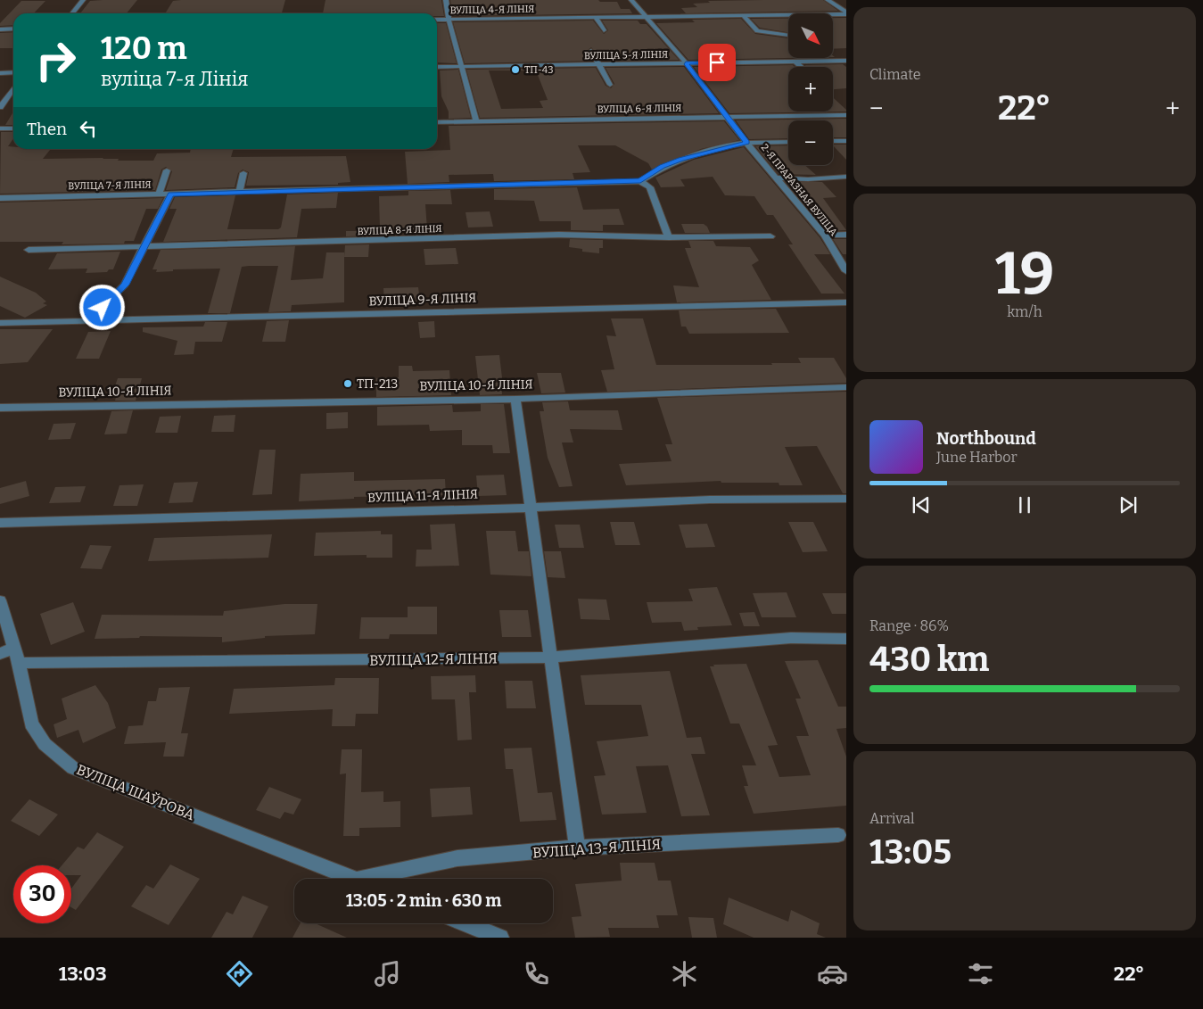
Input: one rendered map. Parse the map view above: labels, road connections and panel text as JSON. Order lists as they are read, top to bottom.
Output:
{
  "streets": {
    "street": [
      "ВУЛІЦА 4-Я ЛІНІЯ",
      "ВУЛІЦА 5-Я ЛІНІЯ",
      "ВУЛІЦА 6-Я ЛІНІЯ",
      "ВУЛІЦА 7-Я ЛІНІЯ",
      "2-Я ПРАРАЗНАЯ ВУЛІЦА",
      "ВУЛІЦА 8-Я ЛІНІЯ",
      "ВУЛІЦА 9-Я ЛІНІЯ",
      "ВУЛІЦА 10-Я ЛІНІЯ",
      "ВУЛІЦА 11-Я ЛІНІЯ",
      "ВУЛІЦА 12-Я ЛІНІЯ",
      "ВУЛІЦА ШАЎРОВА",
      "ВУЛІЦА 13-Я ЛІНІЯ"
    ]
  },
  "crossings": [
    ["ВУЛІЦА 4-Я ЛІНІЯ", "2-Я ПРАРАЗНАЯ ВУЛІЦА"],
    ["ВУЛІЦА 5-Я ЛІНІЯ", "2-Я ПРАРАЗНАЯ ВУЛІЦА"],
    ["ВУЛІЦА 6-Я ЛІНІЯ", "2-Я ПРАРАЗНАЯ ВУЛІЦА"],
    ["ВУЛІЦА 12-Я ЛІНІЯ", "ВУЛІЦА ШАЎРОВА"]
  ],
  "places": ["ТП-43", "ТП-213"],
  "north": "bottom right",
  "page": {
    "tile": [
      "Climate",
      ["19", "km/h"],
      ["Range · 86%", "430 km"],
      ["Arrival", "13:05"]
    ],
    "map_buttons": ["+", "−"],
    "turn": ["120 m", "вуліца 7-я Лінія"],
    "heat": ["−", "22°", "+"],
    "then": "Then",
    "song": ["Northbound", "June Harbor"],
    "limit": "30",
    "trip": "13:05 · 2 min · 630 m",
    "tabs": ["13:03", "22°"]
  }
}
